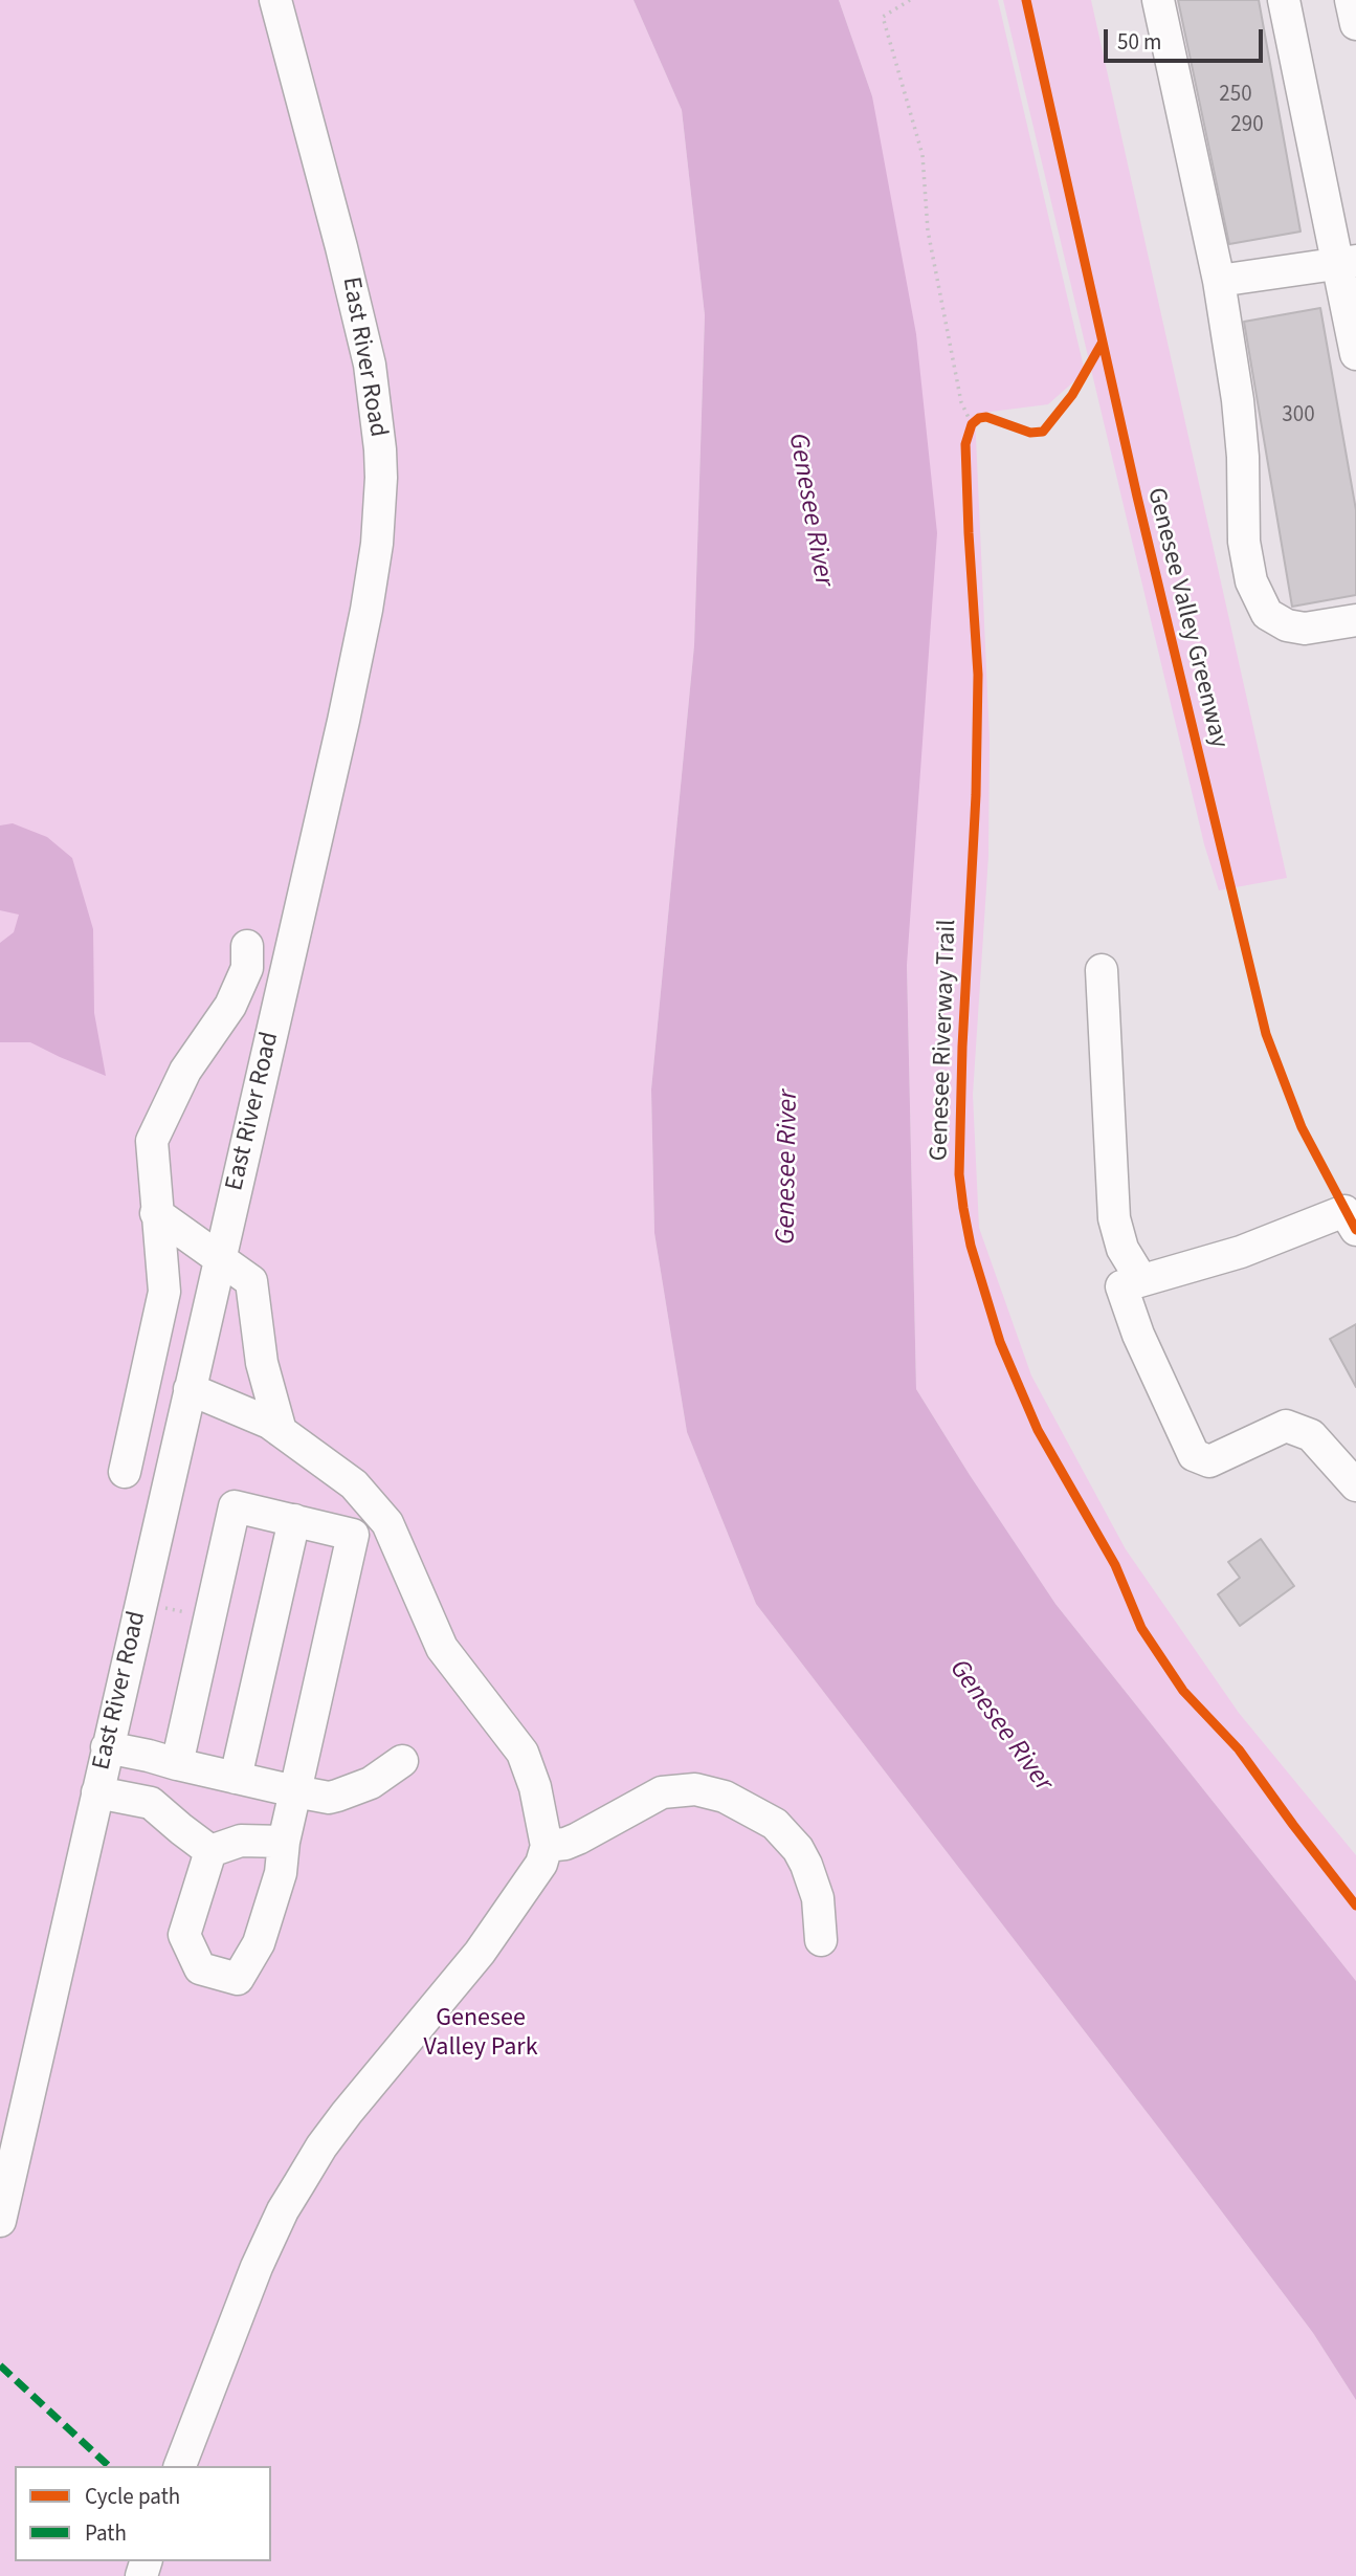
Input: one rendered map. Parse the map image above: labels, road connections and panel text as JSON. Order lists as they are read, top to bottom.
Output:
{
  "streets": {
    "street": ["East River Road"],
    "cycle path": ["Genesee Valley Greenway", "Genesee Riverway Trail"]
  },
  "water": ["Genesee River"],
  "parks": ["Genesee Valley Park"],
  "house_numbers": ["250", "290", "300"],
  "legend": ["Cycle path", "Path"],
  "scale_bar": "50 m"
}
